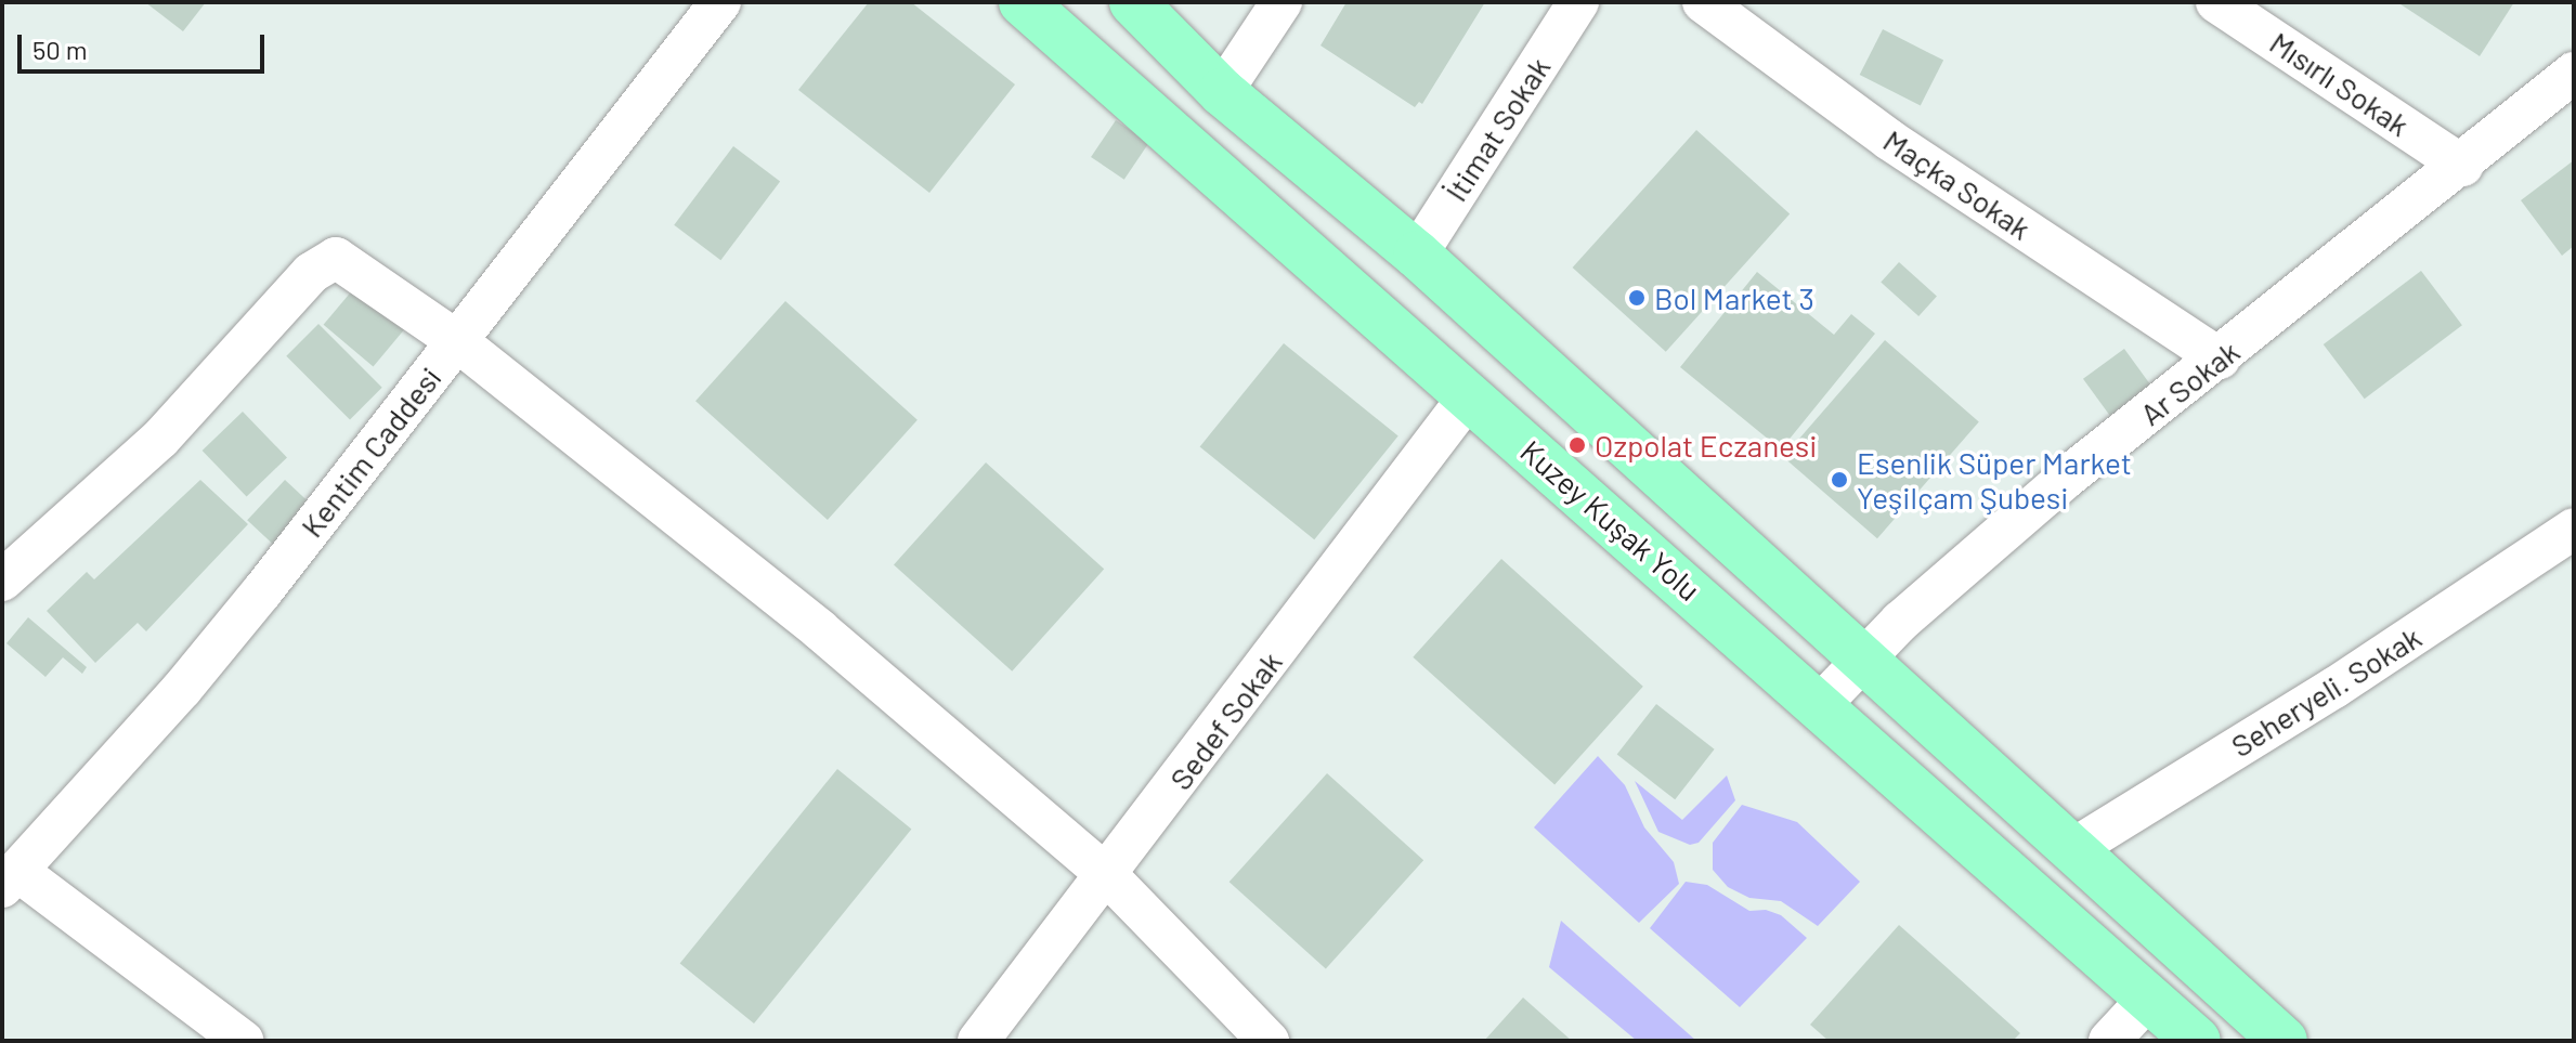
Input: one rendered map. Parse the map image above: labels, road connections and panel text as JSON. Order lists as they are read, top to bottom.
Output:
{
  "streets": {
    "main road": ["Kuzey Kuşak Yolu"],
    "street": [
      "Mısırlı Sokak",
      "İtimat Sokak",
      "Maçka Sokak",
      "Ar Sokak",
      "Kentim Caddesi",
      "Seheryeli. Sokak",
      "Sedef Sokak"
    ]
  },
  "crossings": [
    ["Mısırlı Sokak", "Ar Sokak"],
    ["İtimat Sokak", "Kuzey Kuşak Yolu"],
    ["Maçka Sokak", "Ar Sokak"],
    ["Ar Sokak", "Kuzey Kuşak Yolu"],
    ["Kuzey Kuşak Yolu", "Seheryeli. Sokak"],
    ["Kuzey Kuşak Yolu", "Sedef Sokak"]
  ],
  "places": ["Bol Market 3", "Ozpolat Eczanesi", "Esenlik Süper Market Yeşilçam Şubesi"],
  "scale_bar": "50 m"
}
